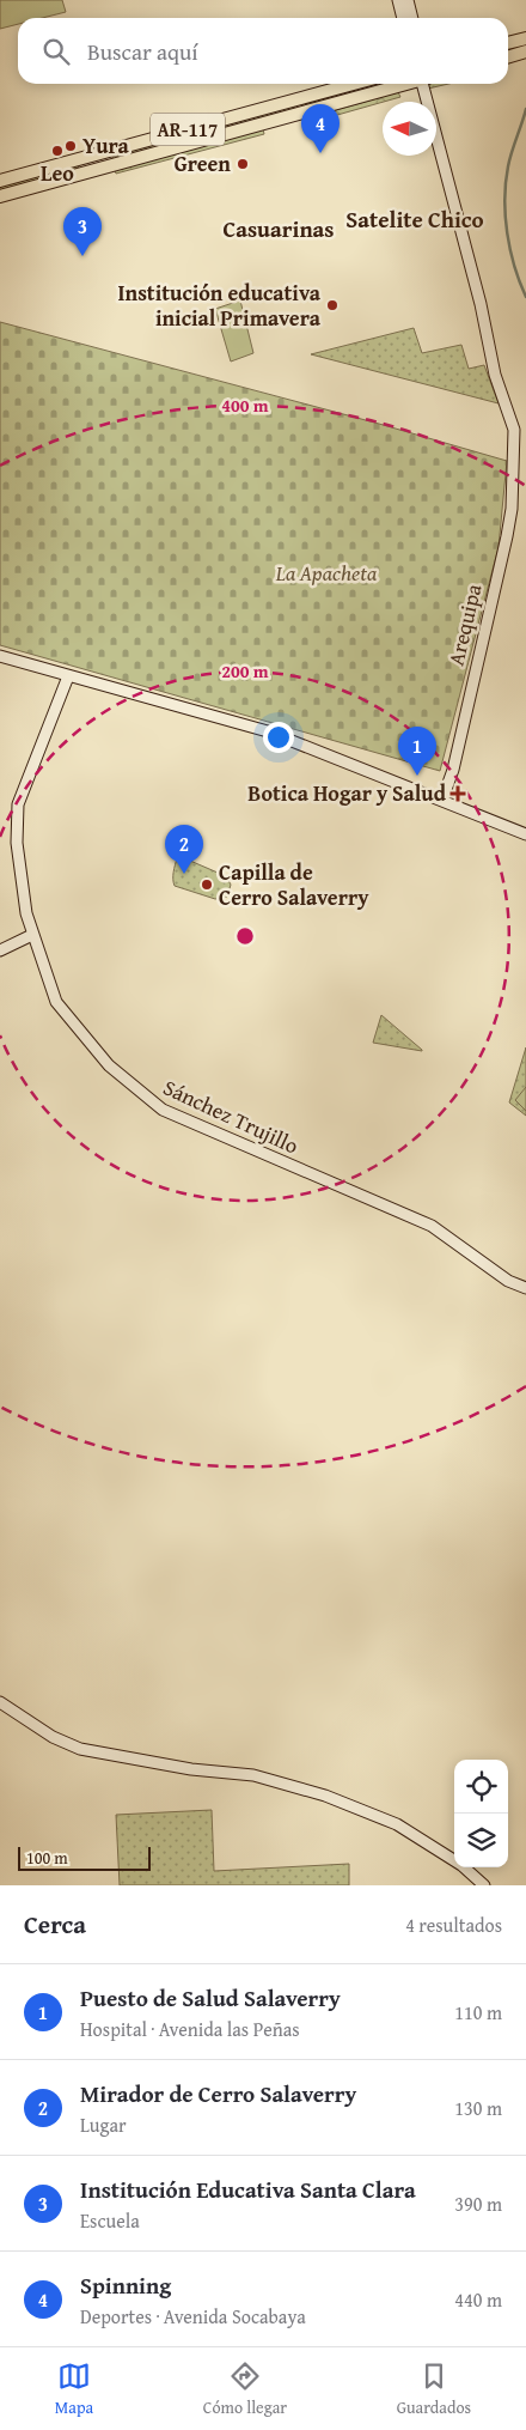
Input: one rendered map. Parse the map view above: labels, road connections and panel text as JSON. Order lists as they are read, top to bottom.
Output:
{
  "streets": {
    "main road": ["AR-117"],
    "street": ["Arequipa", "Sánchez Trujillo"]
  },
  "districts": ["Satelite Chico", "Casuarinas"],
  "parks": ["La Apacheta"],
  "places": {
    "other": [
      "Yura",
      "Leo",
      "Green",
      "Institución educativa inicial Primavera",
      "Capilla de Cerro Salaverry"
    ],
    "health": ["Botica Hogar y Salud"]
  },
  "scale_bar": "100 m",
  "north": "left",
  "page": {
    "search": "Buscar aquí",
    "pins": [
      "4",
      "3",
      "1",
      "2"
    ],
    "scale": "100 m",
    "heading": ["Cerca", "4 resultados"],
    "list": [
      {
        "mark": "1",
        "name": "Puesto de Salud Salaverry",
        "note": "Hospital · Avenida las Peñas",
        "value": "110 m"
      },
      {
        "mark": "2",
        "name": "Mirador de Cerro Salaverry",
        "note": "Lugar",
        "value": "130 m"
      },
      {
        "mark": "3",
        "name": "Institución Educativa Santa Clara",
        "note": "Escuela",
        "value": "390 m"
      },
      {
        "mark": "4",
        "name": "Spinning",
        "note": "Deportes · Avenida Socabaya",
        "value": "440 m"
      }
    ],
    "nav": ["Mapa", "Cómo llegar", "Guardados"]
  },
  "rings": ["400 m", "200 m"]
}
